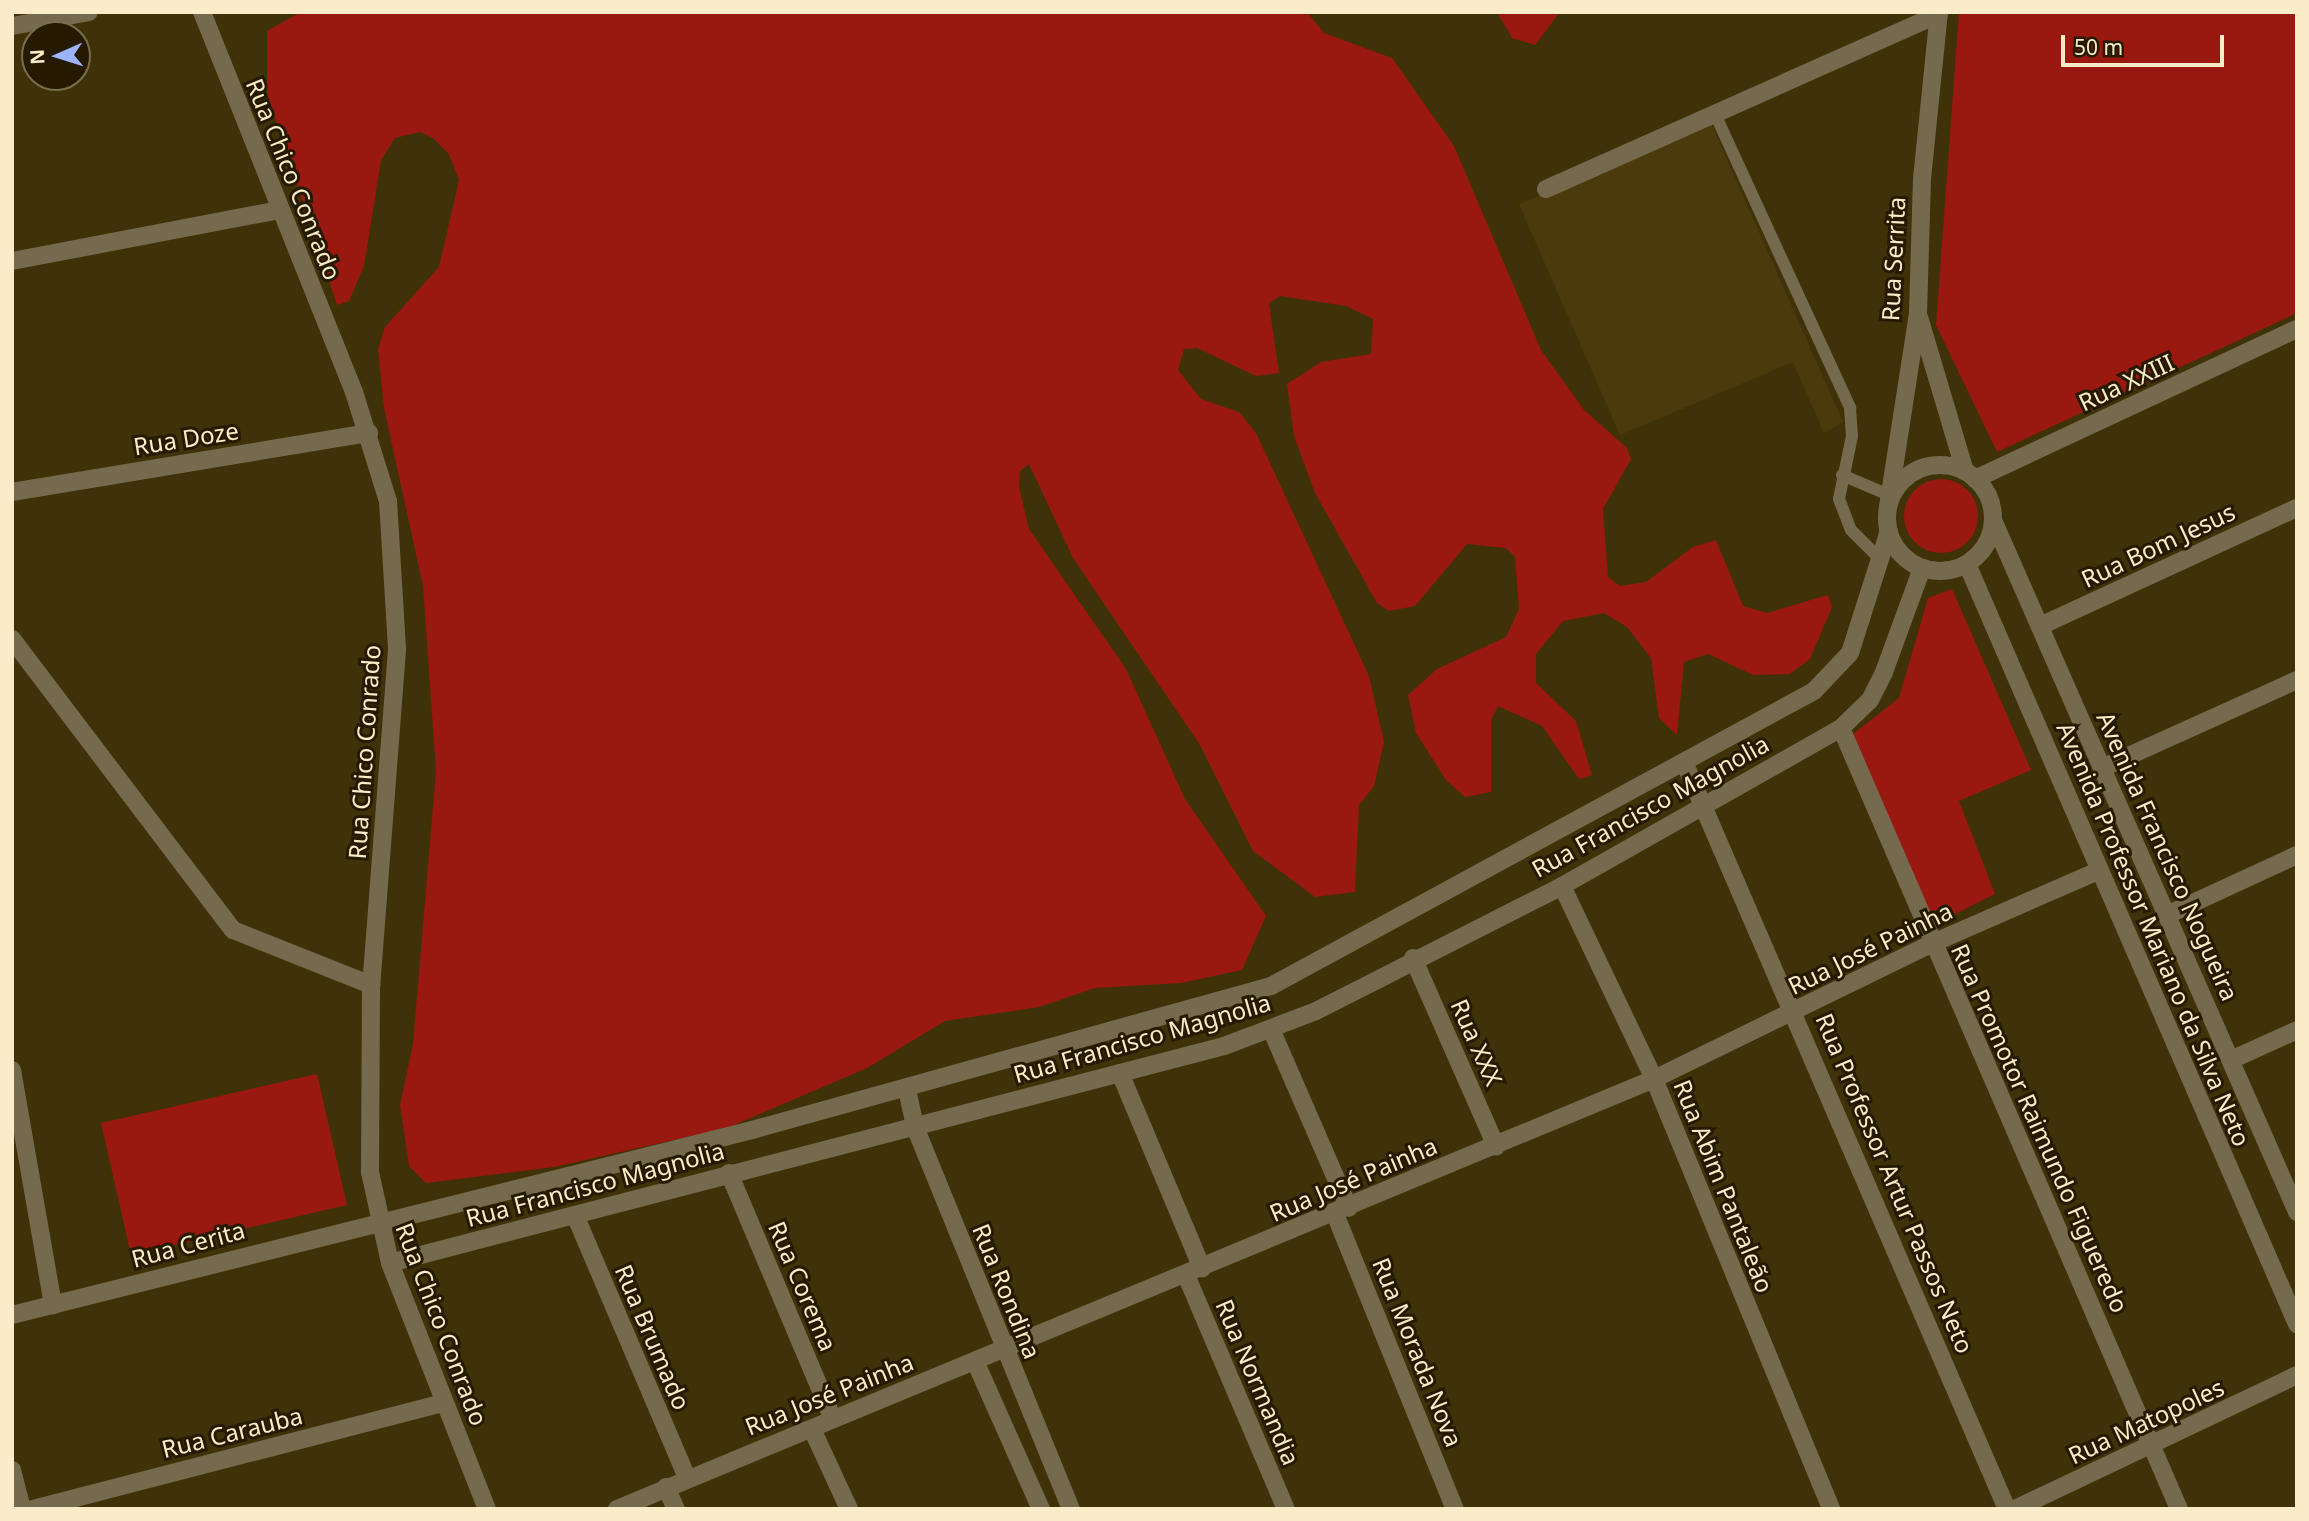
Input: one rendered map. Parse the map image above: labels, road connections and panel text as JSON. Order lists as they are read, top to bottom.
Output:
{
  "streets": {
    "street": [
      "Rua Chico Conrado",
      "Rua Serrita",
      "Rua XXIII",
      "Rua Doze",
      "Rua Bom Jesus",
      "Rua Francisco Magnolia",
      "Avenida Francisco Nogueira",
      "Avenida Professor Mariano da Silva Neto",
      "Rua José Painha",
      "Rua XXX",
      "Rua Promotor Raimundo Figueredo",
      "Rua Professor Artur Passos Neto",
      "Rua Abim Pantaleão",
      "Rua Cerita",
      "Rua Corema",
      "Rua Rondina",
      "Rua Brumado",
      "Rua Morada Nova",
      "Rua Normandia",
      "Rua Matopoles",
      "Rua Carauba"
    ]
  },
  "crossings": [
    ["Rua Chico Conrado", "Rua Doze"],
    ["Rua Chico Conrado", "Rua Francisco Magnolia"],
    ["Rua Chico Conrado", "Rua Cerita"],
    ["Rua Chico Conrado", "Rua Carauba"],
    ["Rua Serrita", "Rua XXIII"],
    ["Rua Serrita", "Rua Francisco Magnolia"],
    ["Rua Serrita", "Avenida Francisco Nogueira"],
    ["Rua Serrita", "Avenida Professor Mariano da Silva Neto"],
    ["Rua XXIII", "Rua Francisco Magnolia"],
    ["Rua XXIII", "Avenida Francisco Nogueira"],
    ["Rua XXIII", "Avenida Professor Mariano da Silva Neto"],
    ["Rua Bom Jesus", "Avenida Francisco Nogueira"],
    ["Rua Francisco Magnolia", "Avenida Francisco Nogueira"],
    ["Rua Francisco Magnolia", "Avenida Professor Mariano da Silva Neto"],
    ["Rua Francisco Magnolia", "Rua XXX"],
    ["Rua Francisco Magnolia", "Rua Promotor Raimundo Figueredo"],
    ["Rua Francisco Magnolia", "Rua Professor Artur Passos Neto"],
    ["Rua Francisco Magnolia", "Rua Abim Pantaleão"],
    ["Rua Francisco Magnolia", "Rua Cerita"],
    ["Rua Francisco Magnolia", "Rua Corema"],
    ["Rua Francisco Magnolia", "Rua Rondina"],
    ["Rua Francisco Magnolia", "Rua Brumado"],
    ["Rua Francisco Magnolia", "Rua Morada Nova"],
    ["Rua Francisco Magnolia", "Rua Normandia"],
    ["Avenida Francisco Nogueira", "Avenida Professor Mariano da Silva Neto"],
    ["Avenida Professor Mariano da Silva Neto", "Rua José Painha"],
    ["Rua José Painha", "Rua XXX"],
    ["Rua José Painha", "Rua Promotor Raimundo Figueredo"],
    ["Rua José Painha", "Rua Professor Artur Passos Neto"],
    ["Rua José Painha", "Rua Abim Pantaleão"],
    ["Rua José Painha", "Rua Corema"],
    ["Rua José Painha", "Rua Rondina"],
    ["Rua José Painha", "Rua Brumado"],
    ["Rua José Painha", "Rua Morada Nova"],
    ["Rua José Painha", "Rua Normandia"],
    ["Rua Promotor Raimundo Figueredo", "Rua Matopoles"]
  ],
  "scale_bar": "50 m",
  "north": "left"
}
